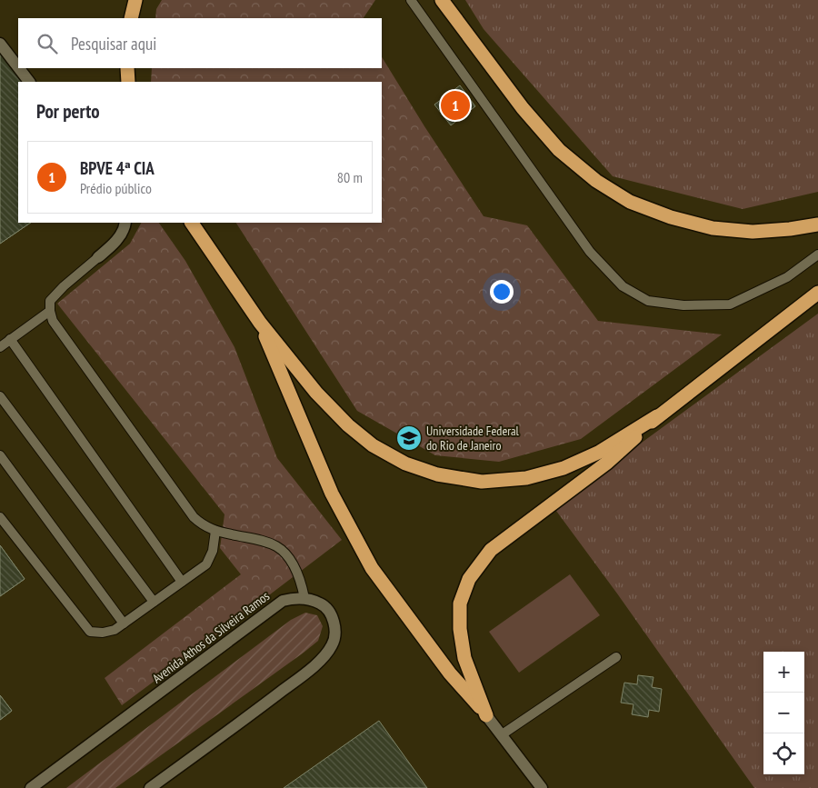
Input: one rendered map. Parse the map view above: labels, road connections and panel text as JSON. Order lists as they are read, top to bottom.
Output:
{
  "streets": {
    "street": ["Avenida Athos da Silveira Ramos"]
  },
  "places": {
    "school or university": ["Universidade Federal do Rio de Janeiro"]
  },
  "page": {
    "search": "Pesquisar aqui",
    "heading": "Por perto",
    "pins": "1",
    "list": [
      {
        "mark": "1",
        "name": "BPVE 4ª CIA",
        "note": "Prédio público",
        "value": "80 m"
      }
    ],
    "map_buttons": ["+", "−"]
  }
}
